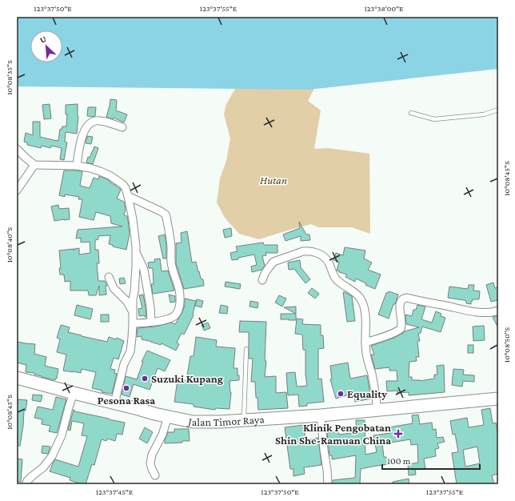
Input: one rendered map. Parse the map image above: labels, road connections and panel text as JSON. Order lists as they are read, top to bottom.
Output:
{
  "streets": {
    "highway": ["Jalan Timor Raya"]
  },
  "parks": ["Hutan"],
  "places": {
    "other": ["Suzuki Kupang", "Pesona Rasa", "Equality"],
    "health": ["Klinik Pengobatan Shin She-Ramuan China"]
  },
  "scale_bar": "100 m",
  "north": "top left",
  "coordinates": [
    "123°37'50\"E",
    "123°37'55\"E",
    "123°38'00\"E",
    "10°08'35\"S",
    "10°08'45\"S",
    "10°08'40\"S",
    "10°08'50\"S",
    "123°37'45\"E"
  ]
}
